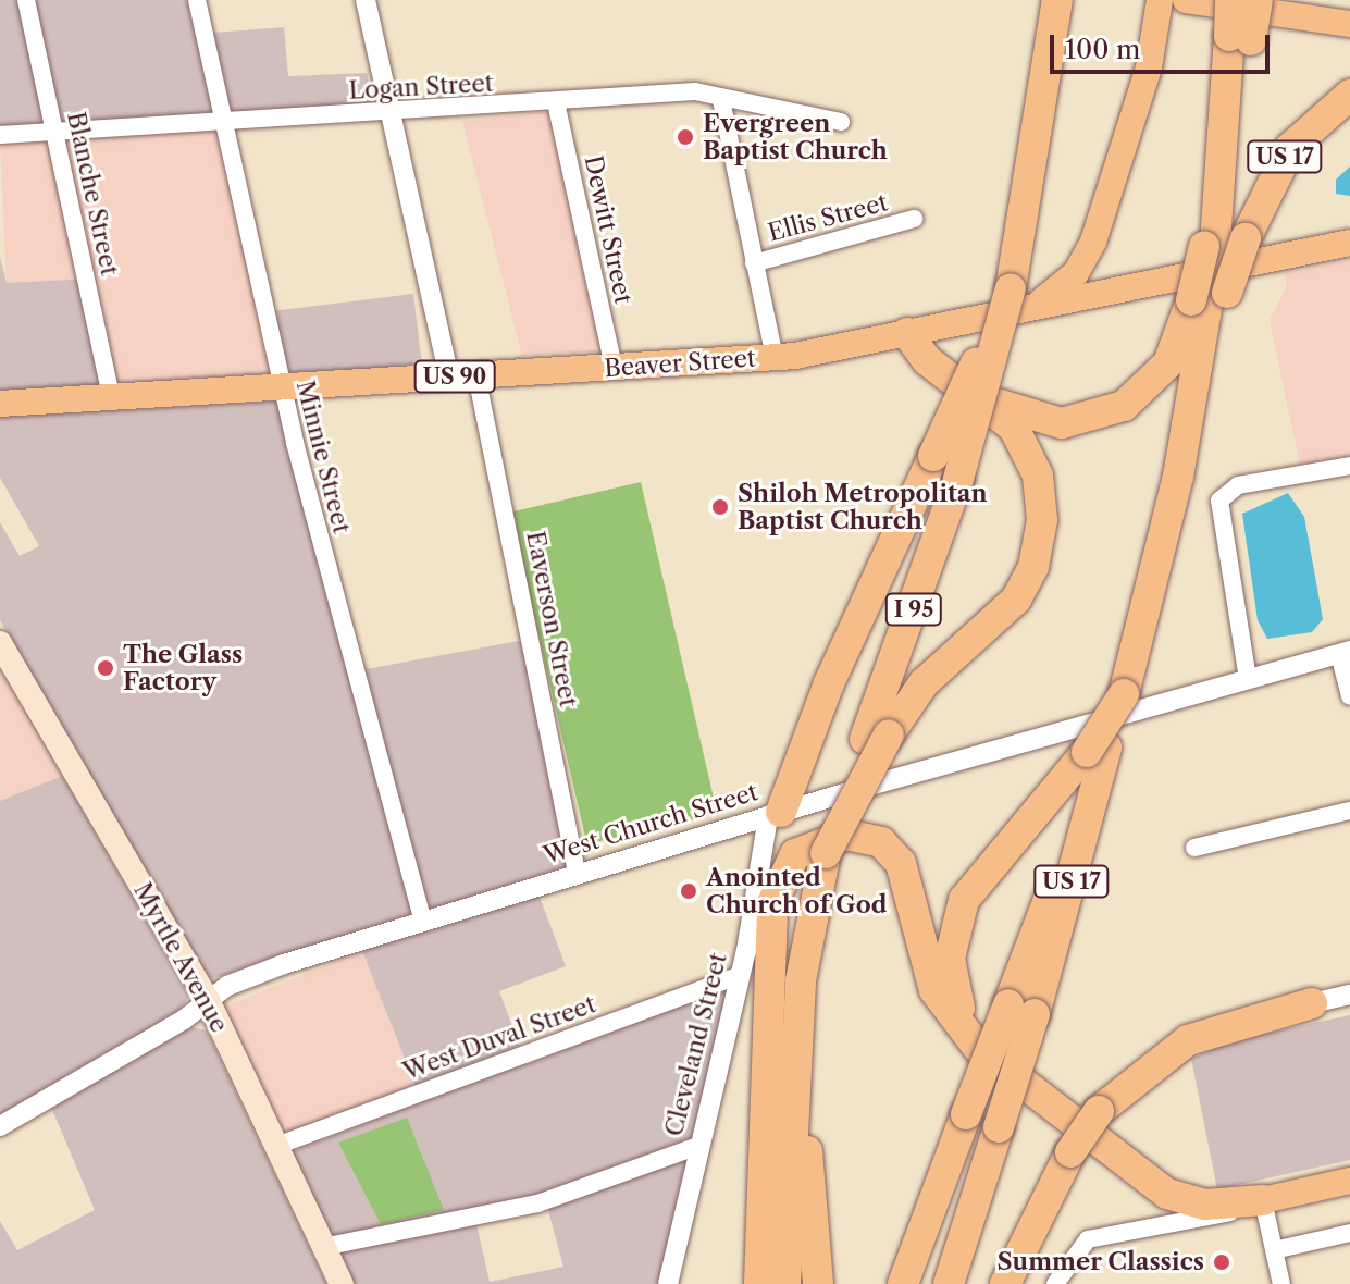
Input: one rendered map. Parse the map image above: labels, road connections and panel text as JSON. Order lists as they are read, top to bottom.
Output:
{
  "streets": {
    "highway": ["US 17", "I 95"],
    "main road": ["Beaver Street", "US 90", "Myrtle Avenue"],
    "street": [
      "Logan Street",
      "Blanche Street",
      "Ellis Street",
      "Dewitt Street",
      "Minnie Street",
      "Eaverson Street",
      "West Church Street",
      "West Duval Street",
      "Cleveland Street"
    ]
  },
  "crossings": [
    ["Logan Street", "Blanche Street"],
    ["Logan Street", "Dewitt Street"],
    ["Logan Street", "Minnie Street"],
    ["Blanche Street", "Beaver Street"],
    ["Dewitt Street", "Beaver Street"],
    ["Beaver Street", "Minnie Street"],
    ["Beaver Street", "I 95"],
    ["Beaver Street", "Eaverson Street"],
    ["Minnie Street", "West Church Street"],
    ["Eaverson Street", "West Church Street"],
    ["West Church Street", "Myrtle Avenue"],
    ["West Church Street", "Cleveland Street"],
    ["Myrtle Avenue", "West Duval Street"],
    ["West Duval Street", "Cleveland Street"]
  ],
  "places": [
    "Evergreen Baptist Church",
    "Shiloh Metropolitan Baptist Church",
    "The Glass Factory",
    "Anointed Church of God",
    "Summer Classics"
  ],
  "scale_bar": "100 m"
}
